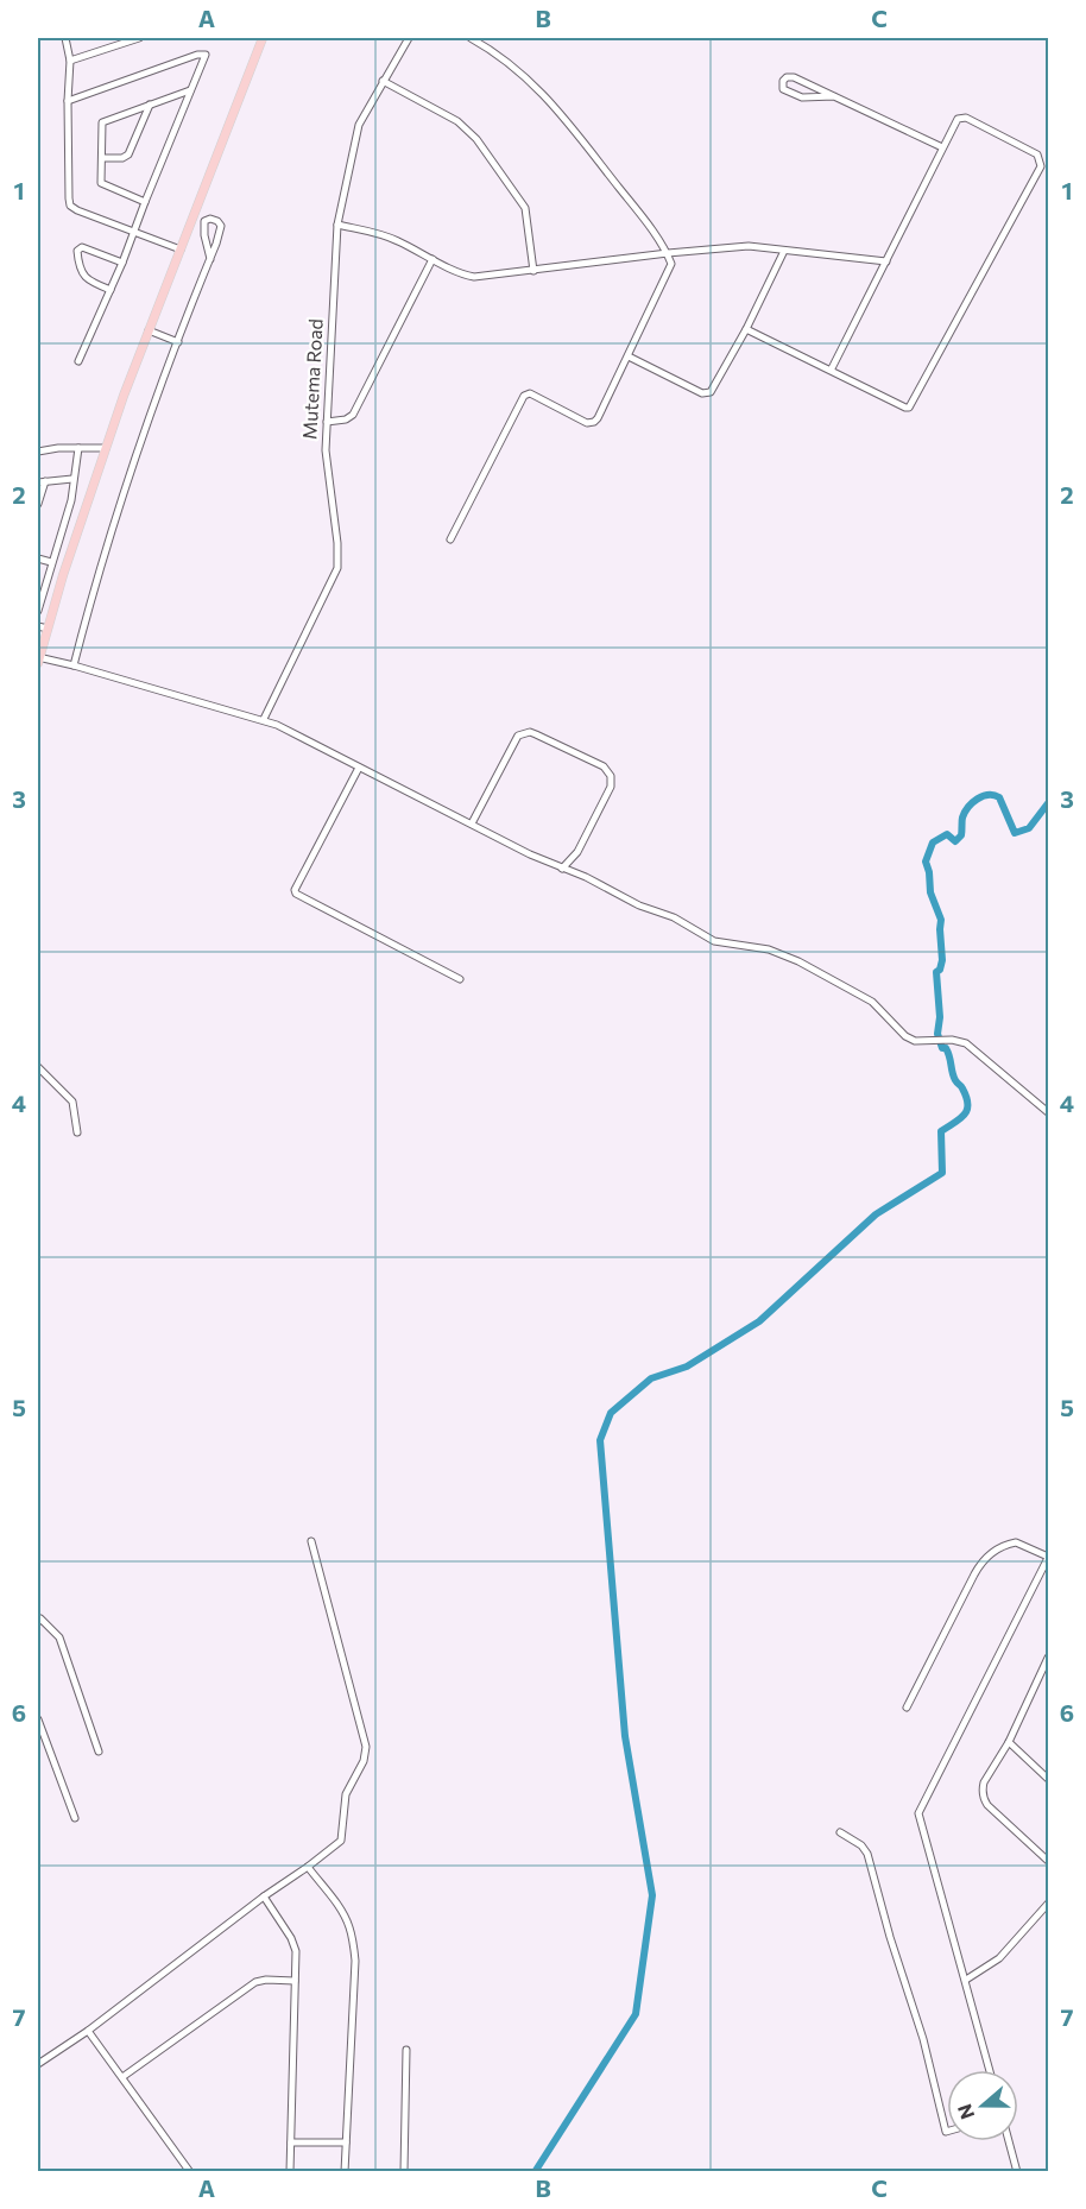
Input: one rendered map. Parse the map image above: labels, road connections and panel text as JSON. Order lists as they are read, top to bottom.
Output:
{
  "streets": {
    "street": ["Mutema Road"]
  },
  "north": "left",
  "grid": {
    "columns": ["A", "B", "C"],
    "rows": [
      "1",
      "2",
      "3",
      "4",
      "5",
      "6",
      "7"
    ]
  }
}
